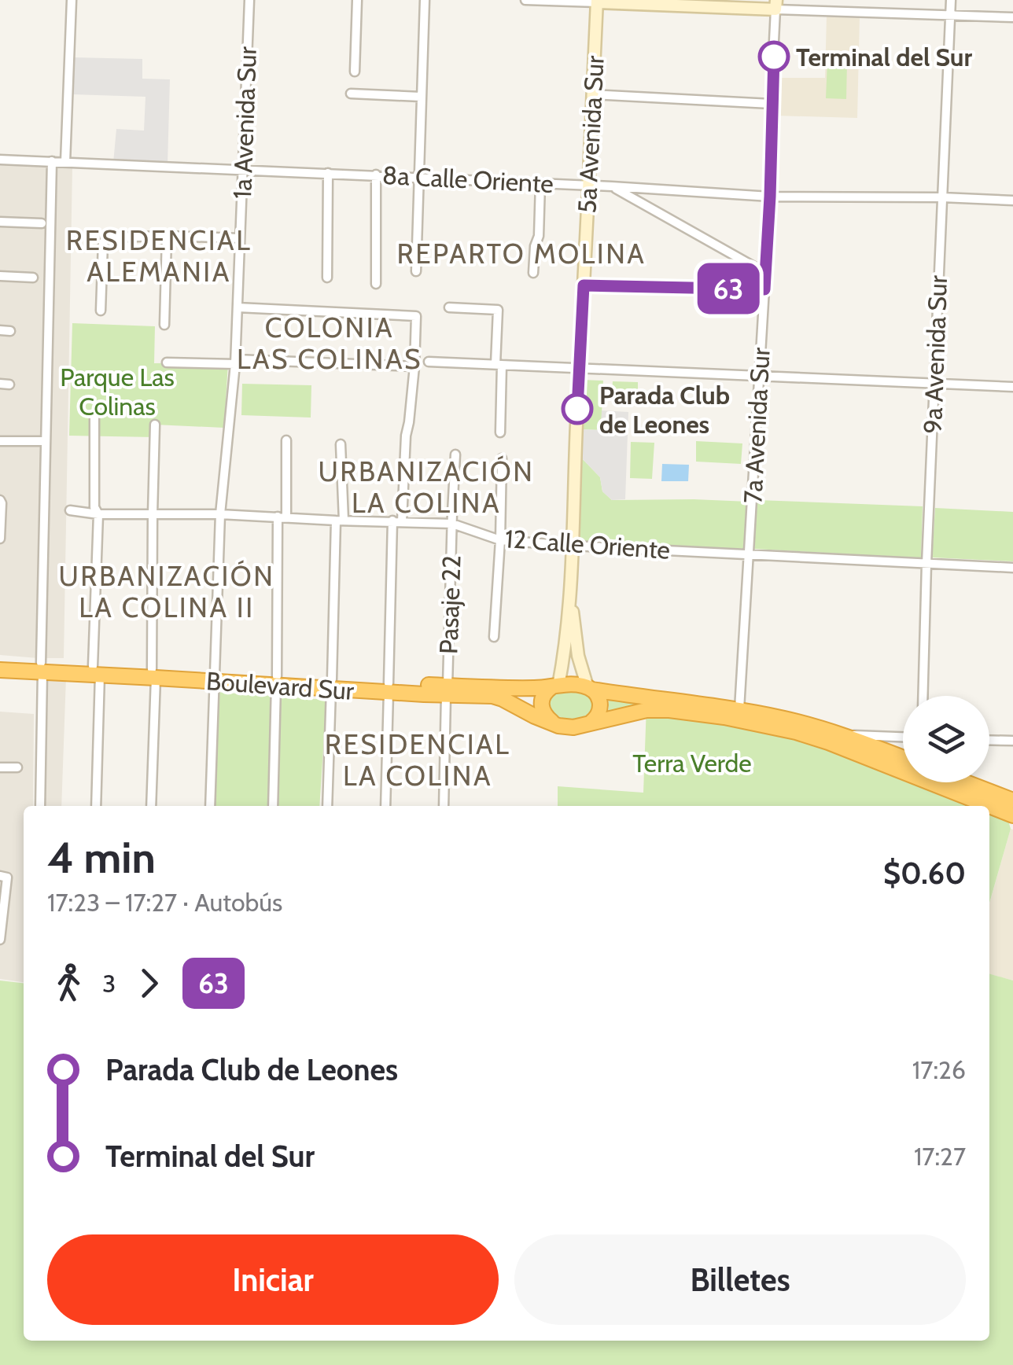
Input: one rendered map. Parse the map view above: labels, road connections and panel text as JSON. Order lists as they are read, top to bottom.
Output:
{
  "streets": {
    "highway": ["Boulevard Sur"],
    "street": [
      "1a Avenida Sur",
      "5a Avenida Sur",
      "8a Calle Oriente",
      "9a Avenida Sur",
      "7a Avenida Sur",
      "12 Calle Oriente",
      "Pasaje 22"
    ]
  },
  "crossings": [
    ["1a Avenida Sur", "8a Calle Oriente"],
    ["1a Avenida Sur", "12 Calle Oriente"],
    ["1a Avenida Sur", "Boulevard Sur"],
    ["5a Avenida Sur", "8a Calle Oriente"],
    ["5a Avenida Sur", "12 Calle Oriente"],
    ["5a Avenida Sur", "Boulevard Sur"],
    ["8a Calle Oriente", "9a Avenida Sur"],
    ["8a Calle Oriente", "7a Avenida Sur"],
    ["9a Avenida Sur", "12 Calle Oriente"],
    ["7a Avenida Sur", "12 Calle Oriente"],
    ["12 Calle Oriente", "Pasaje 22"],
    ["Pasaje 22", "Boulevard Sur"]
  ],
  "districts": [
    "RESIDENCIAL ALEMANIA",
    "REPARTO MOLINA",
    "COLONIA LAS COLINAS",
    "URBANIZACIÓN LA COLINA",
    "URBANIZACIÓN LA COLINA II",
    "RESIDENCIAL LA COLINA"
  ],
  "parks": ["Parque Las Colinas", "Terra Verde"],
  "places": ["Terminal del Sur", "Parada Club de Leones"],
  "lines": ["bus line 63"],
  "page": {
    "on_map": "63",
    "heading": ["4 min", "17:23 – 17:27 · Autobús", "$0.60"],
    "legs": ["3", "63"],
    "list": [
      {
        "name": "Parada Club de Leones",
        "value": "17:26"
      },
      {
        "name": "Terminal del Sur",
        "value": "17:27"
      }
    ],
    "buttons": ["Iniciar", "Billetes"]
  }
}
